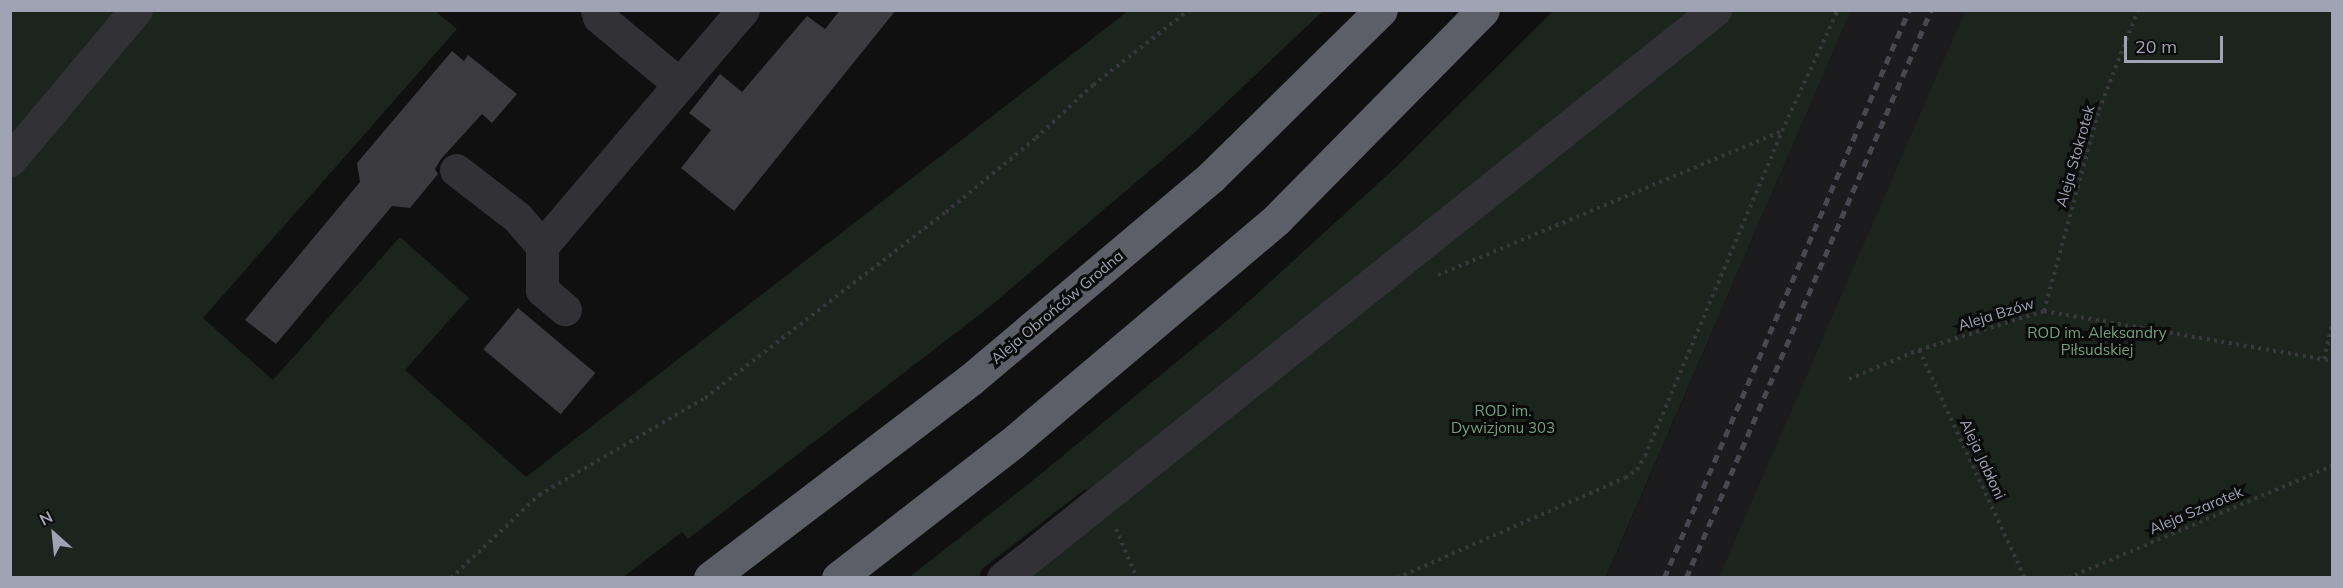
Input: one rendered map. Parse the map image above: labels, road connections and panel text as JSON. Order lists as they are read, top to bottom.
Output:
{
  "streets": {
    "highway": ["Aleja Obrońców Grodna"],
    "path": [
      "Aleja Stokrotek",
      "Aleja Bzów",
      "Aleja Jabłoni",
      "Aleja Szarotek"
    ]
  },
  "crossings": [
    ["Aleja Stokrotek", "Aleja Bzów"],
    ["Aleja Bzów", "Aleja Jabłoni"]
  ],
  "parks": ["ROD im. Aleksandry Piłsudskiej", "ROD im. Dywizjonu 303"],
  "scale_bar": "20 m",
  "north": "top left"
}
